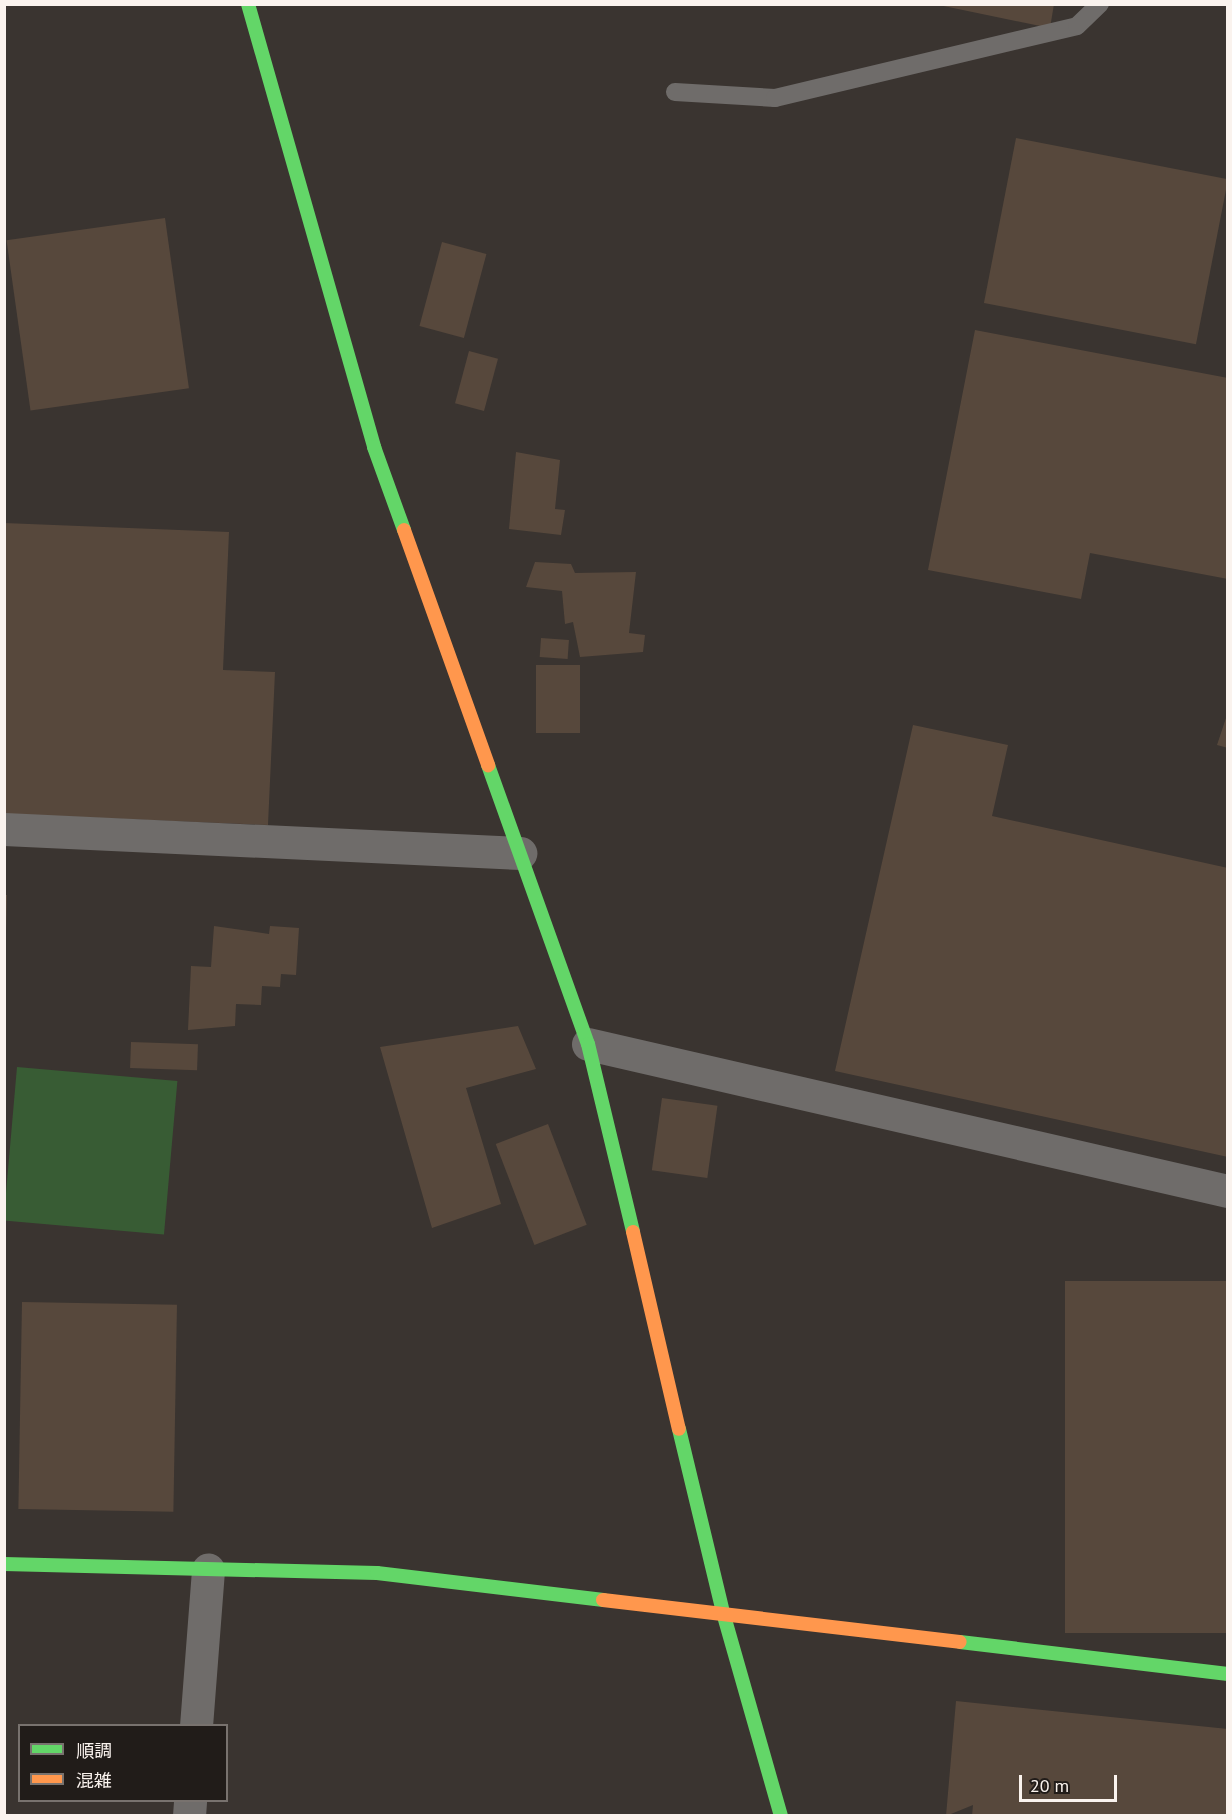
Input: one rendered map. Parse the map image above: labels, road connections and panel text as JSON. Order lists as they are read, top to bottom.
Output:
{
  "legend": ["順調", "混雑"],
  "scale_bar": "20 m"
}
